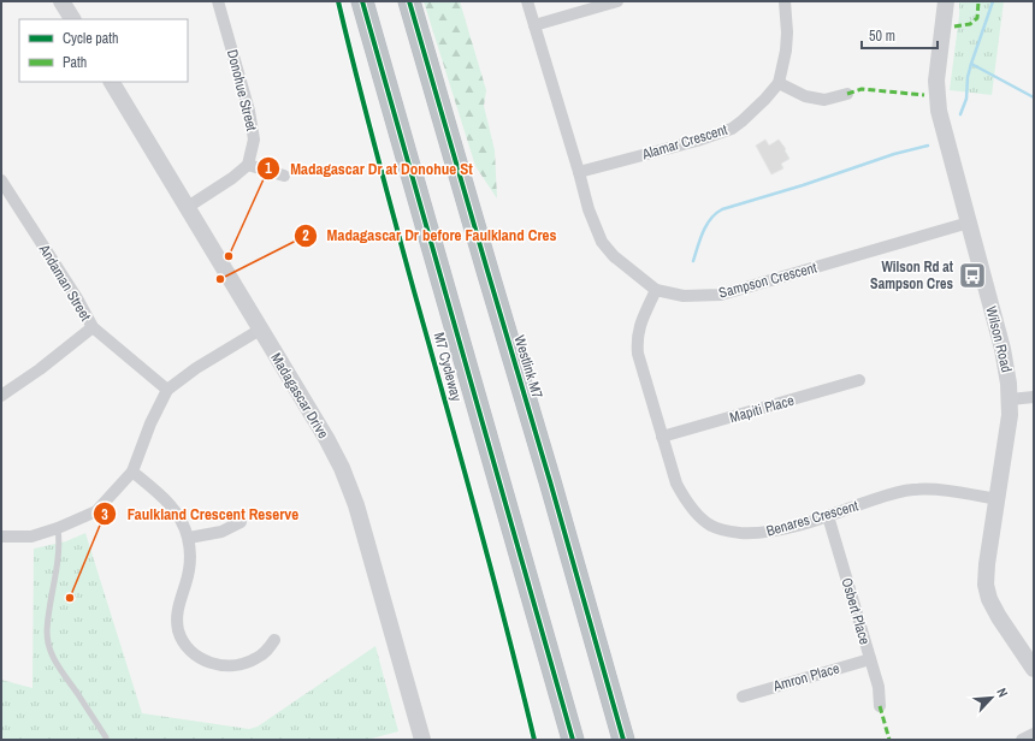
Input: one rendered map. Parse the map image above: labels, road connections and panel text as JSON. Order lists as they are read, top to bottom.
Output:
{
  "streets": {
    "highway": ["Westlink M7"],
    "street": [
      "Donohue Street",
      "Alamar Crescent",
      "Sampson Crescent",
      "Andaman Street",
      "Wilson Road",
      "Madagascar Drive",
      "Mapiti Place",
      "Benares Crescent",
      "Osbert Place",
      "Amron Place"
    ],
    "cycle path": ["M7 Cycleway"]
  },
  "crossings": [
    ["Alamar Crescent", "Sampson Crescent"],
    ["Sampson Crescent", "Wilson Road"],
    ["Sampson Crescent", "Benares Crescent"],
    ["Wilson Road", "Benares Crescent"],
    ["Mapiti Place", "Benares Crescent"],
    ["Benares Crescent", "Osbert Place"],
    ["Osbert Place", "Amron Place"]
  ],
  "places": {
    "other": ["Madagascar Dr at Donohue St", "Madagascar Dr before Faulkland Cres", "Faulkland Crescent Reserve"],
    "bus stop": ["Wilson Rd at Sampson Cres"]
  },
  "legend": ["Cycle path", "Path"],
  "scale_bar": "50 m",
  "north": "top right"
}
